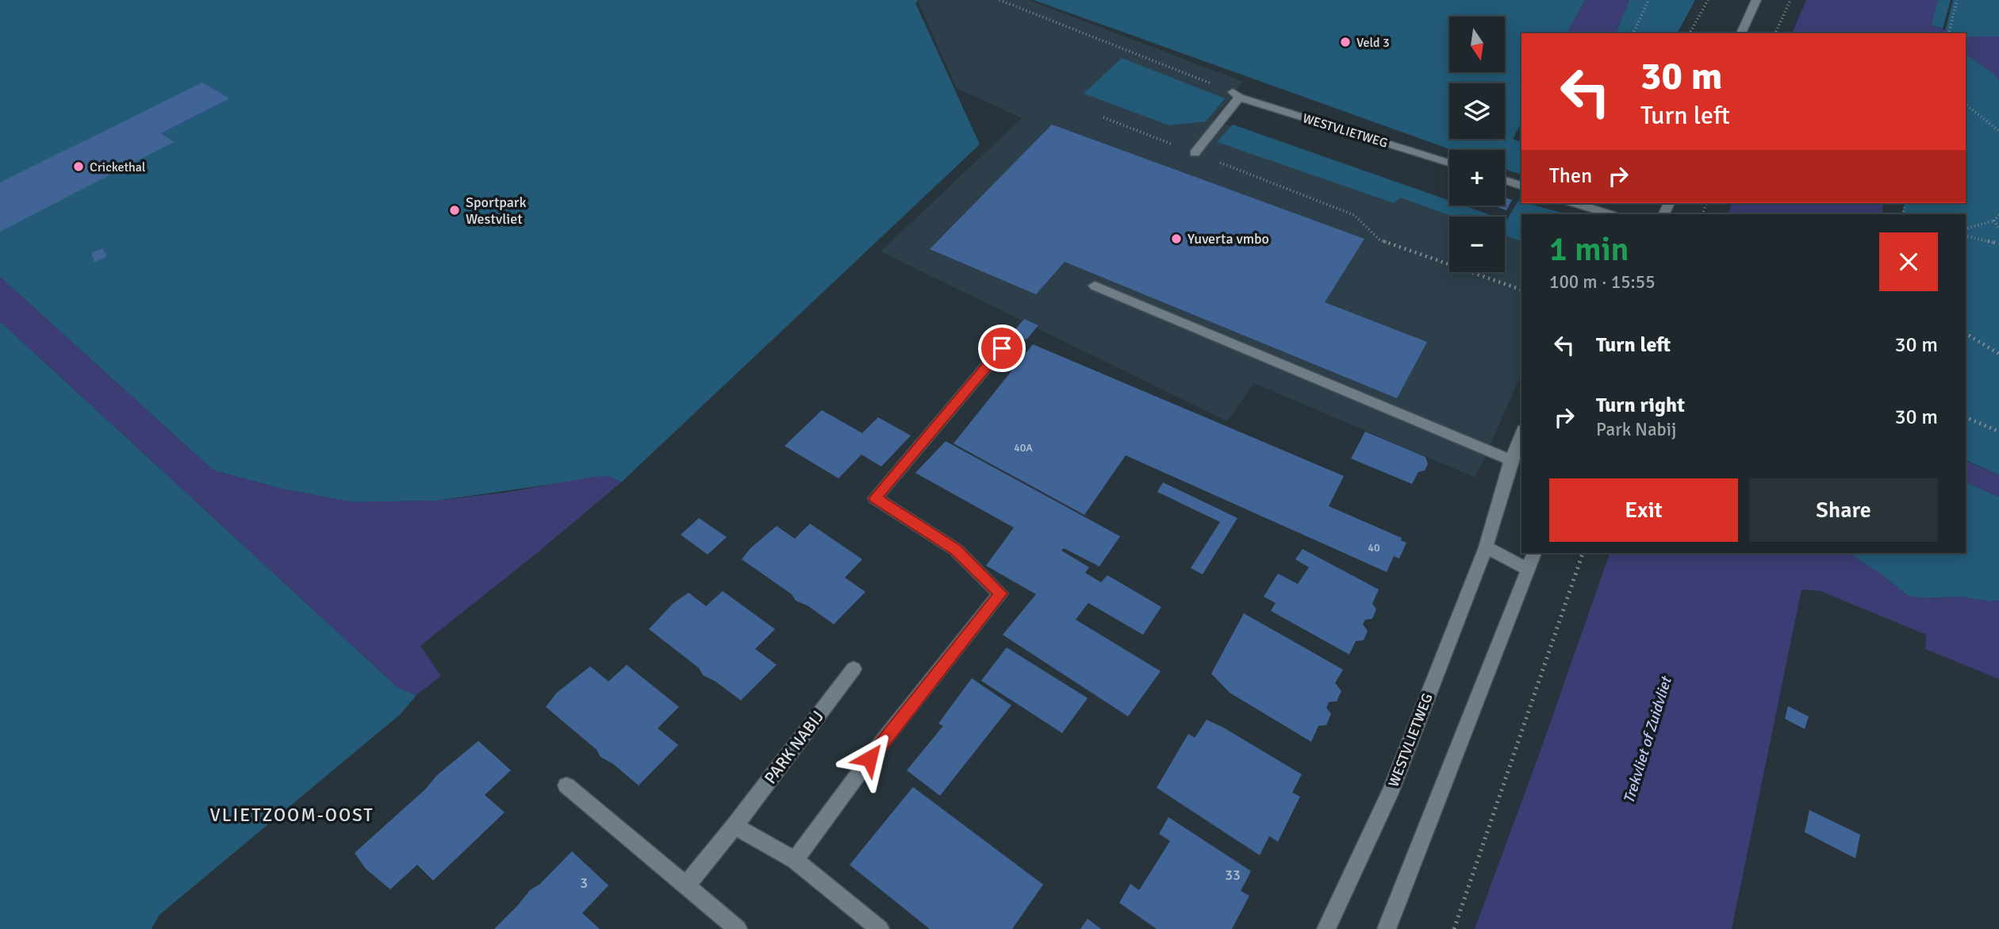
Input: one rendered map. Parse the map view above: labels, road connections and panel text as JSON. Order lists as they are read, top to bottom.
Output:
{
  "streets": {
    "street": ["WESTVLIETWEG", "PARK NABIJ"]
  },
  "districts": ["VLIETZOOM-OOST"],
  "water": ["Trekvliet of Zuidvliet"],
  "places": [
    "Veld 3",
    "Crickethal",
    "Sportpark Westvliet",
    "Yuverta vmbo"
  ],
  "house_numbers": [
    "40A",
    "40",
    "33",
    "3"
  ],
  "north": "bottom",
  "page": {
    "map_buttons": ["+", "−"],
    "turn": ["30 m", "Turn left"],
    "then": "Then",
    "heading": ["1 min", "100 m · 15:55"],
    "list": [
      {
        "name": "Turn left",
        "value": "30 m"
      },
      {
        "name": "Turn right",
        "note": "Park Nabij",
        "value": "30 m"
      }
    ],
    "buttons": ["Exit", "Share"]
  }
}
